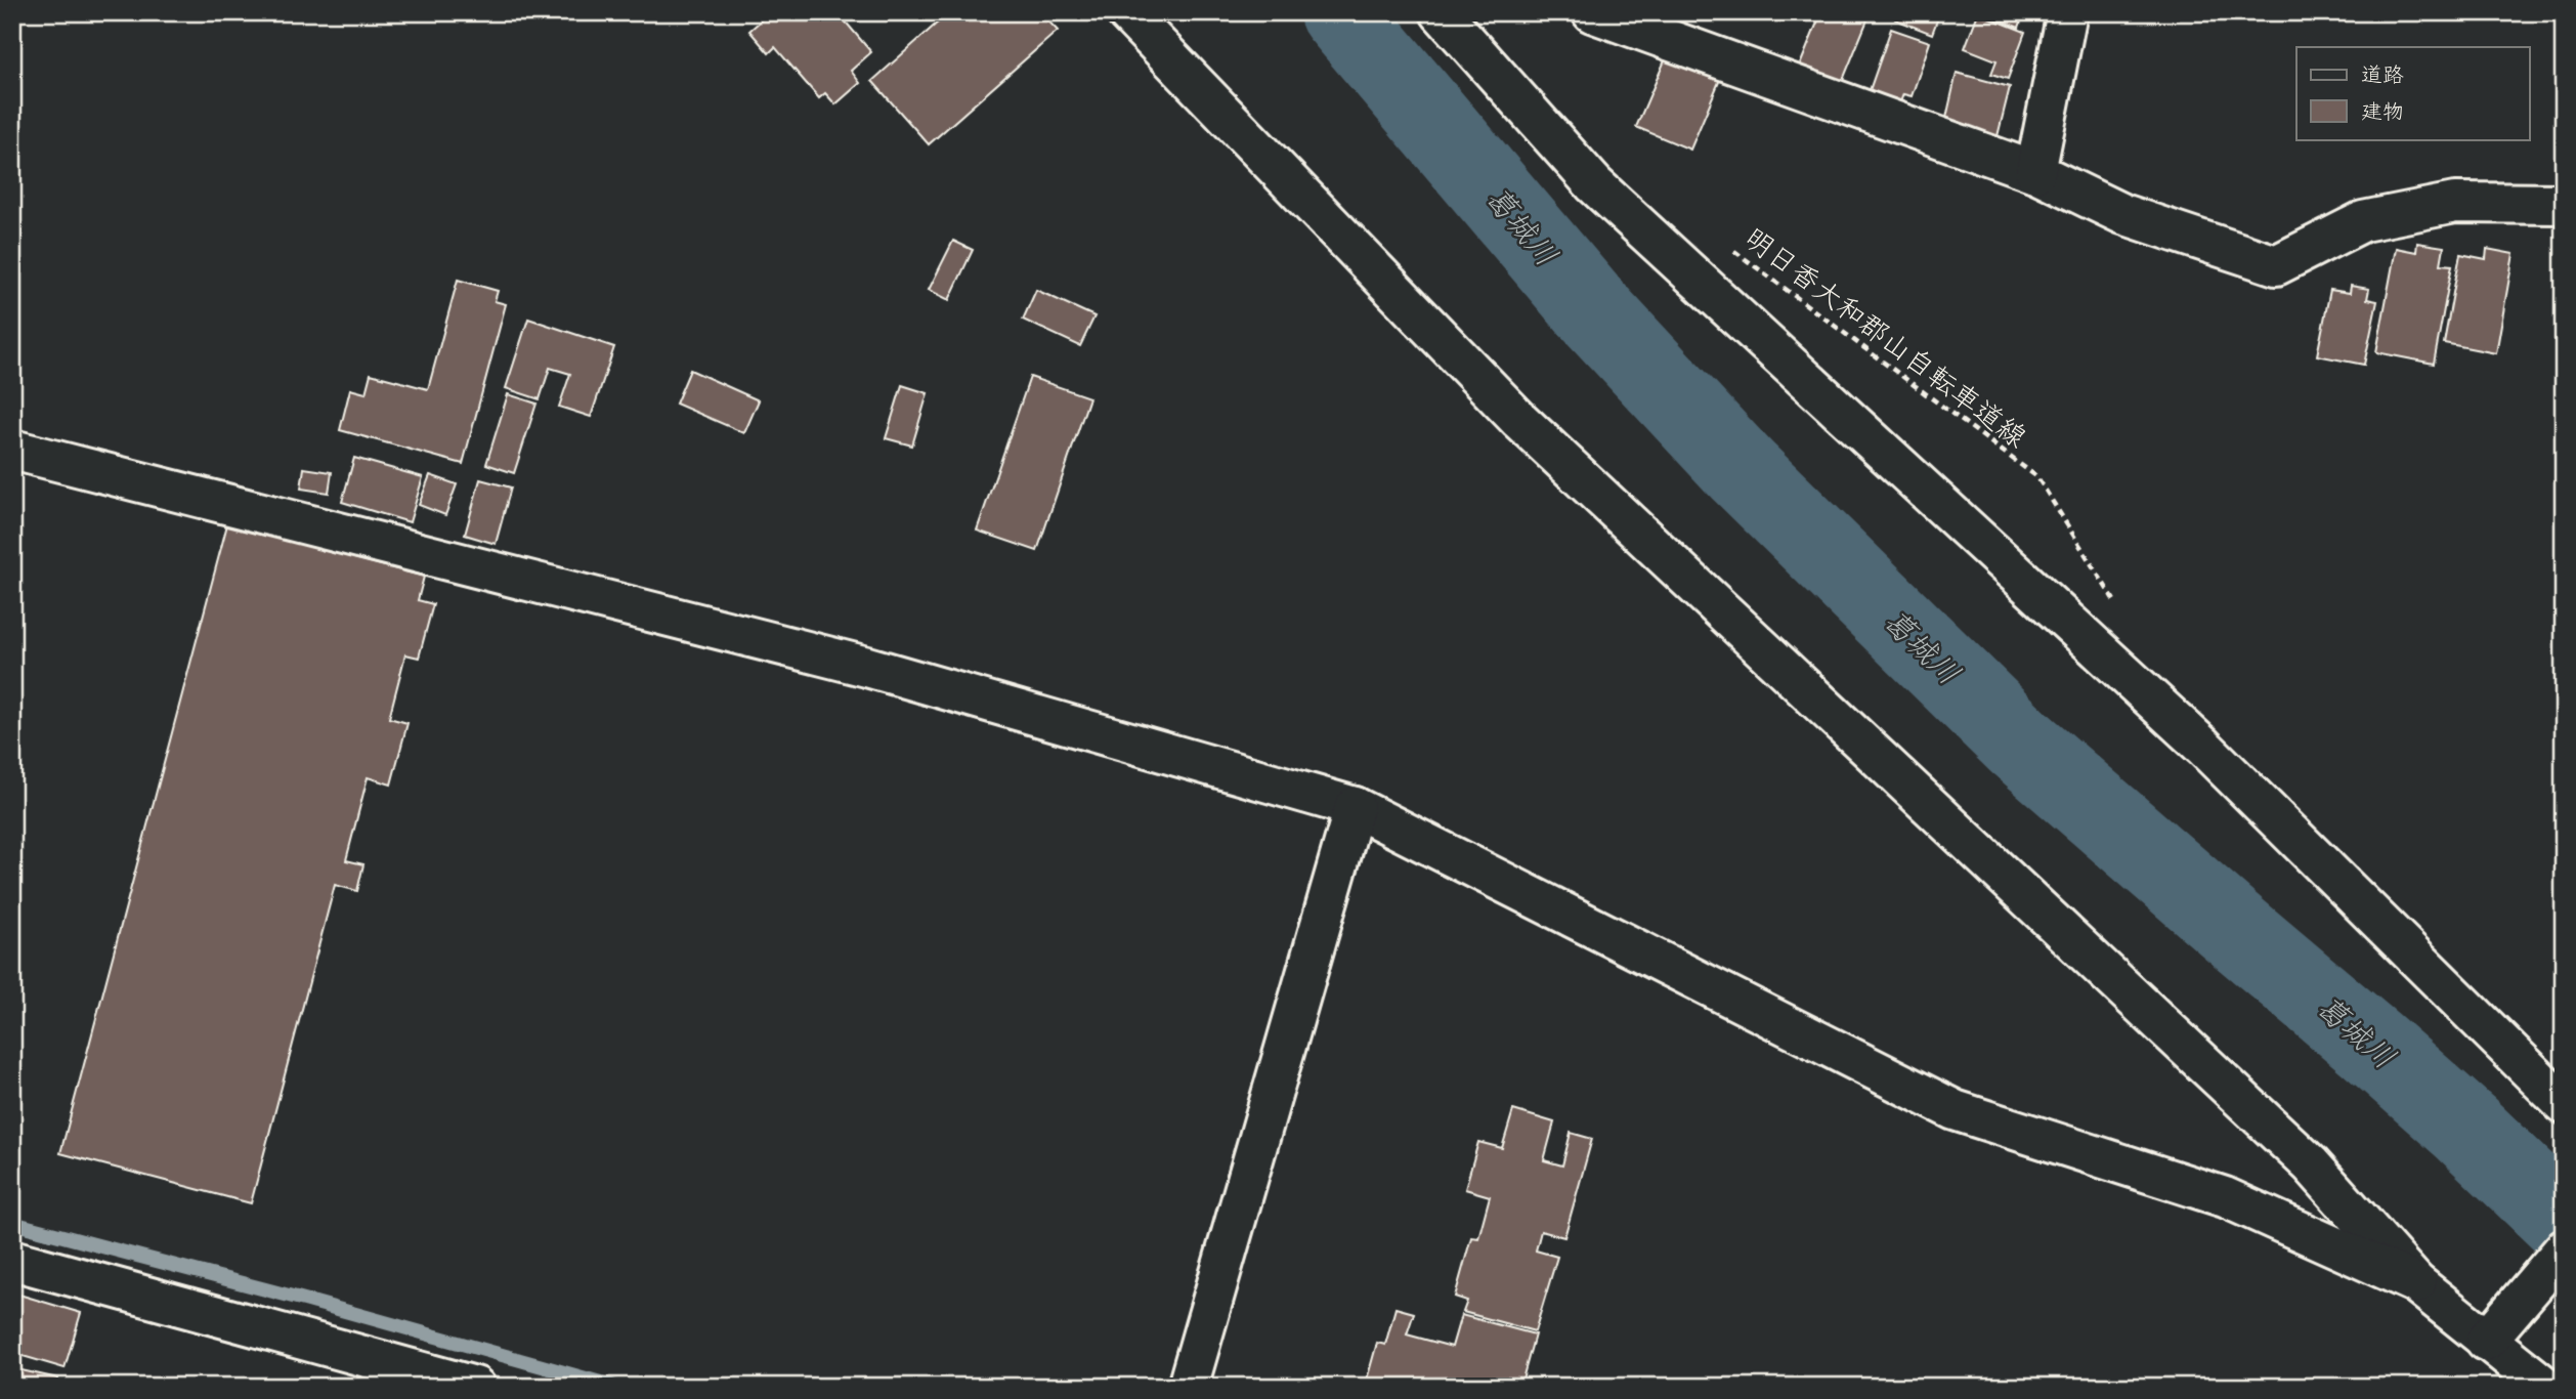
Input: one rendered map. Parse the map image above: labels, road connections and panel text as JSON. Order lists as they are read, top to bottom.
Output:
{
  "streets": {
    "path": ["明日香大和郡山自転車道線"]
  },
  "water": ["葛城川"],
  "legend": ["道路", "建物"]
}
